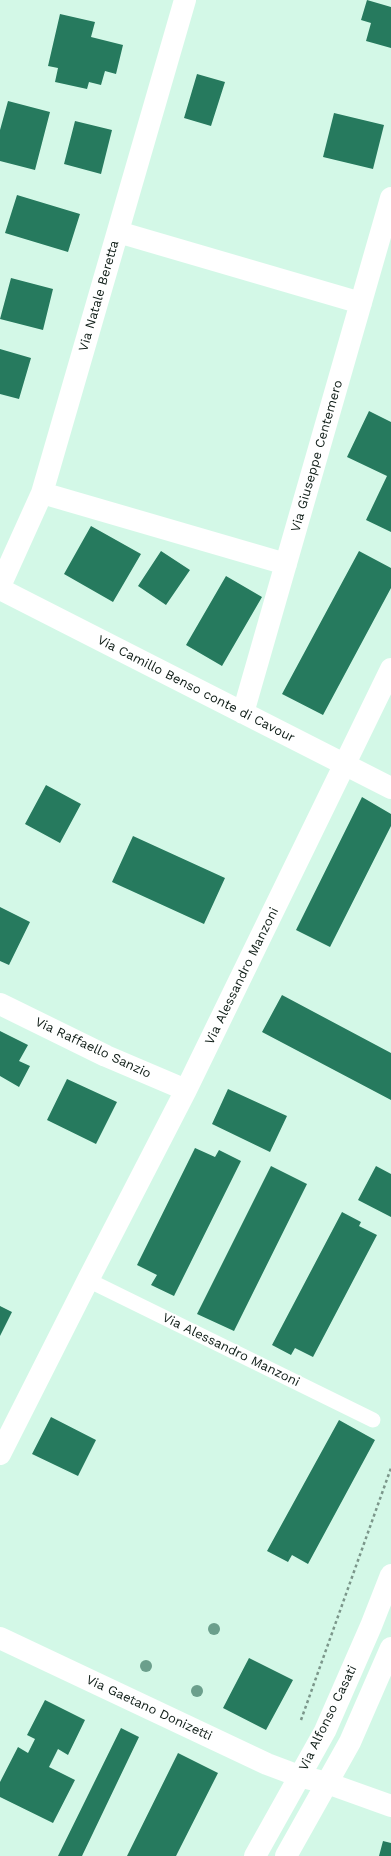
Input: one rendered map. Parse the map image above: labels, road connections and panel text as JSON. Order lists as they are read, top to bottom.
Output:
{
  "streets": {
    "street": [
      "Via Natale Beretta",
      "Via Giuseppe Centemero",
      "Via Camillo Benso conte di Cavour",
      "Via Alessandro Manzoni",
      "Via Raffaello Sanzio",
      "Via Gaetano Donizetti",
      "Via Alfonso Casati"
    ]
  },
  "crossings": [
    ["Via Giuseppe Centemero", "Via Camillo Benso conte di Cavour"],
    ["Via Camillo Benso conte di Cavour", "Via Alessandro Manzoni"],
    ["Via Alessandro Manzoni", "Via Raffaello Sanzio"],
    ["Via Gaetano Donizetti", "Via Alfonso Casati"]
  ]
}
